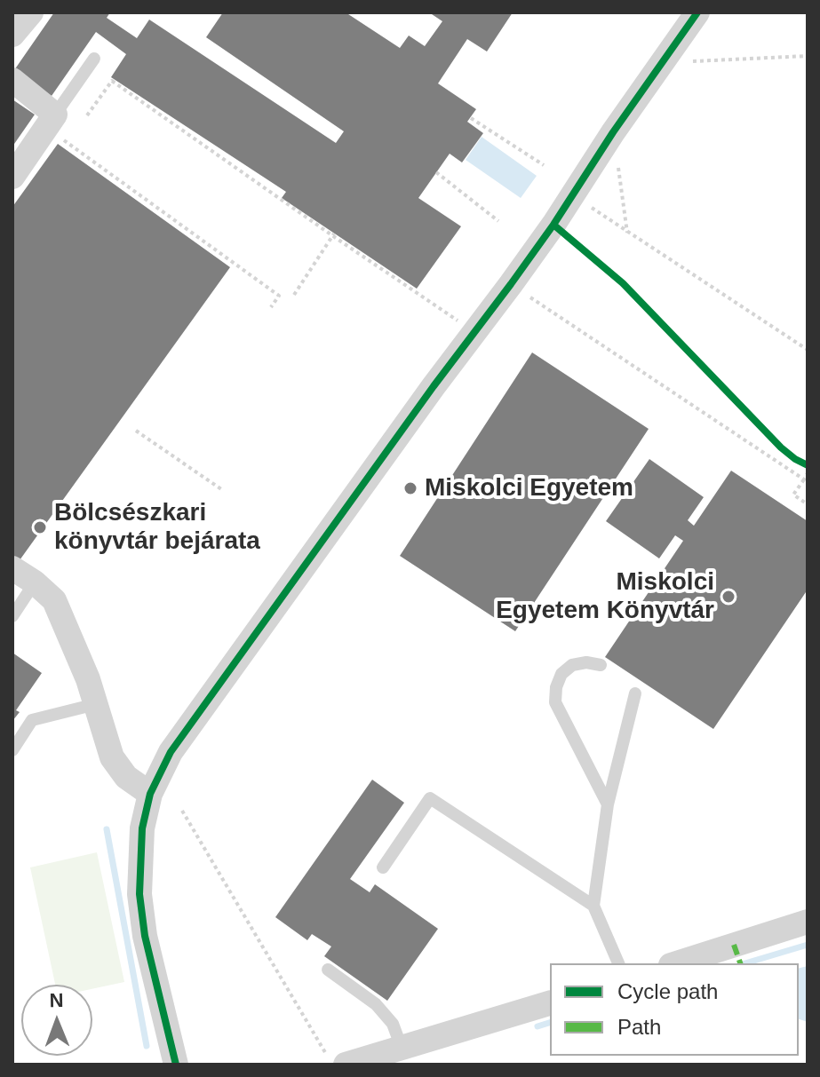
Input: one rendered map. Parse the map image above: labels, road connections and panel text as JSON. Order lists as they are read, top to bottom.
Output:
{
  "places": ["Miskolci Egyetem", "Bölcsészkari könyvtár bejárata", "Miskolci Egyetem Könyvtár"],
  "legend": ["Cycle path", "Path"],
  "north": "top"
}
